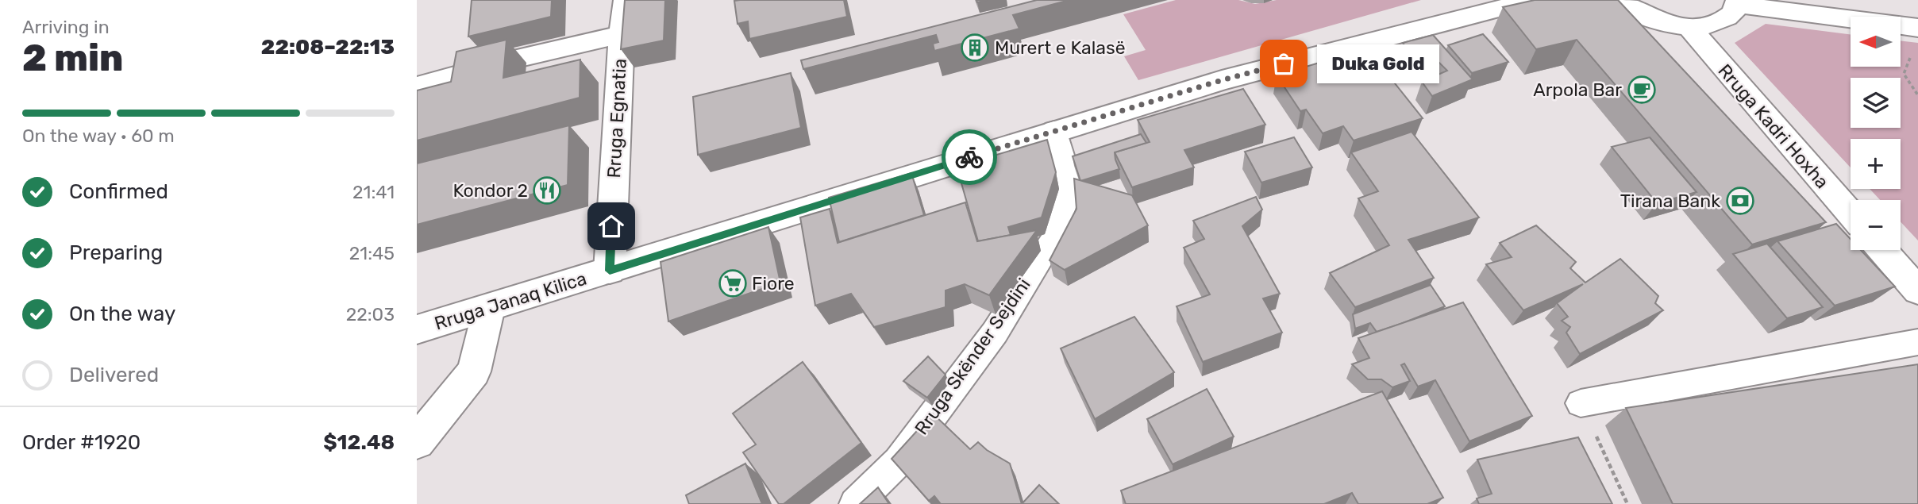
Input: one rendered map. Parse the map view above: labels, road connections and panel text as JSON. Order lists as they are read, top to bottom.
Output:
{
  "streets": {
    "street": ["Rruga Egnatia", "Rruga Kadri Hoxha", "Rruga Janaq Kilica"],
    "lane": ["Rruga Skënder Sejdini"]
  },
  "crossings": [
    ["Rruga Egnatia", "Rruga Janaq Kilica"],
    ["Rruga Janaq Kilica", "Rruga Skënder Sejdini"]
  ],
  "places": {
    "building": ["Murert e Kalasë"],
    "other": ["Duka Gold"],
    "cafe": ["Arpola Bar"],
    "restaurant": ["Kondor 2"],
    "bank": ["Tirana Bank"],
    "supermarket": ["Fiore"]
  },
  "north": "left",
  "page": {
    "heading": ["2 min", "Arriving in", "22:08–22:13"],
    "panel": ["Order #1920", "$12.48"],
    "map_buttons": ["+", "−"],
    "bubble": "Duka Gold",
    "bar": "On the way · 60 m",
    "list": [
      ["Confirmed", "21:41"],
      ["Preparing", "21:45"],
      ["On the way", "22:03"],
      "Delivered"
    ]
  }
}
